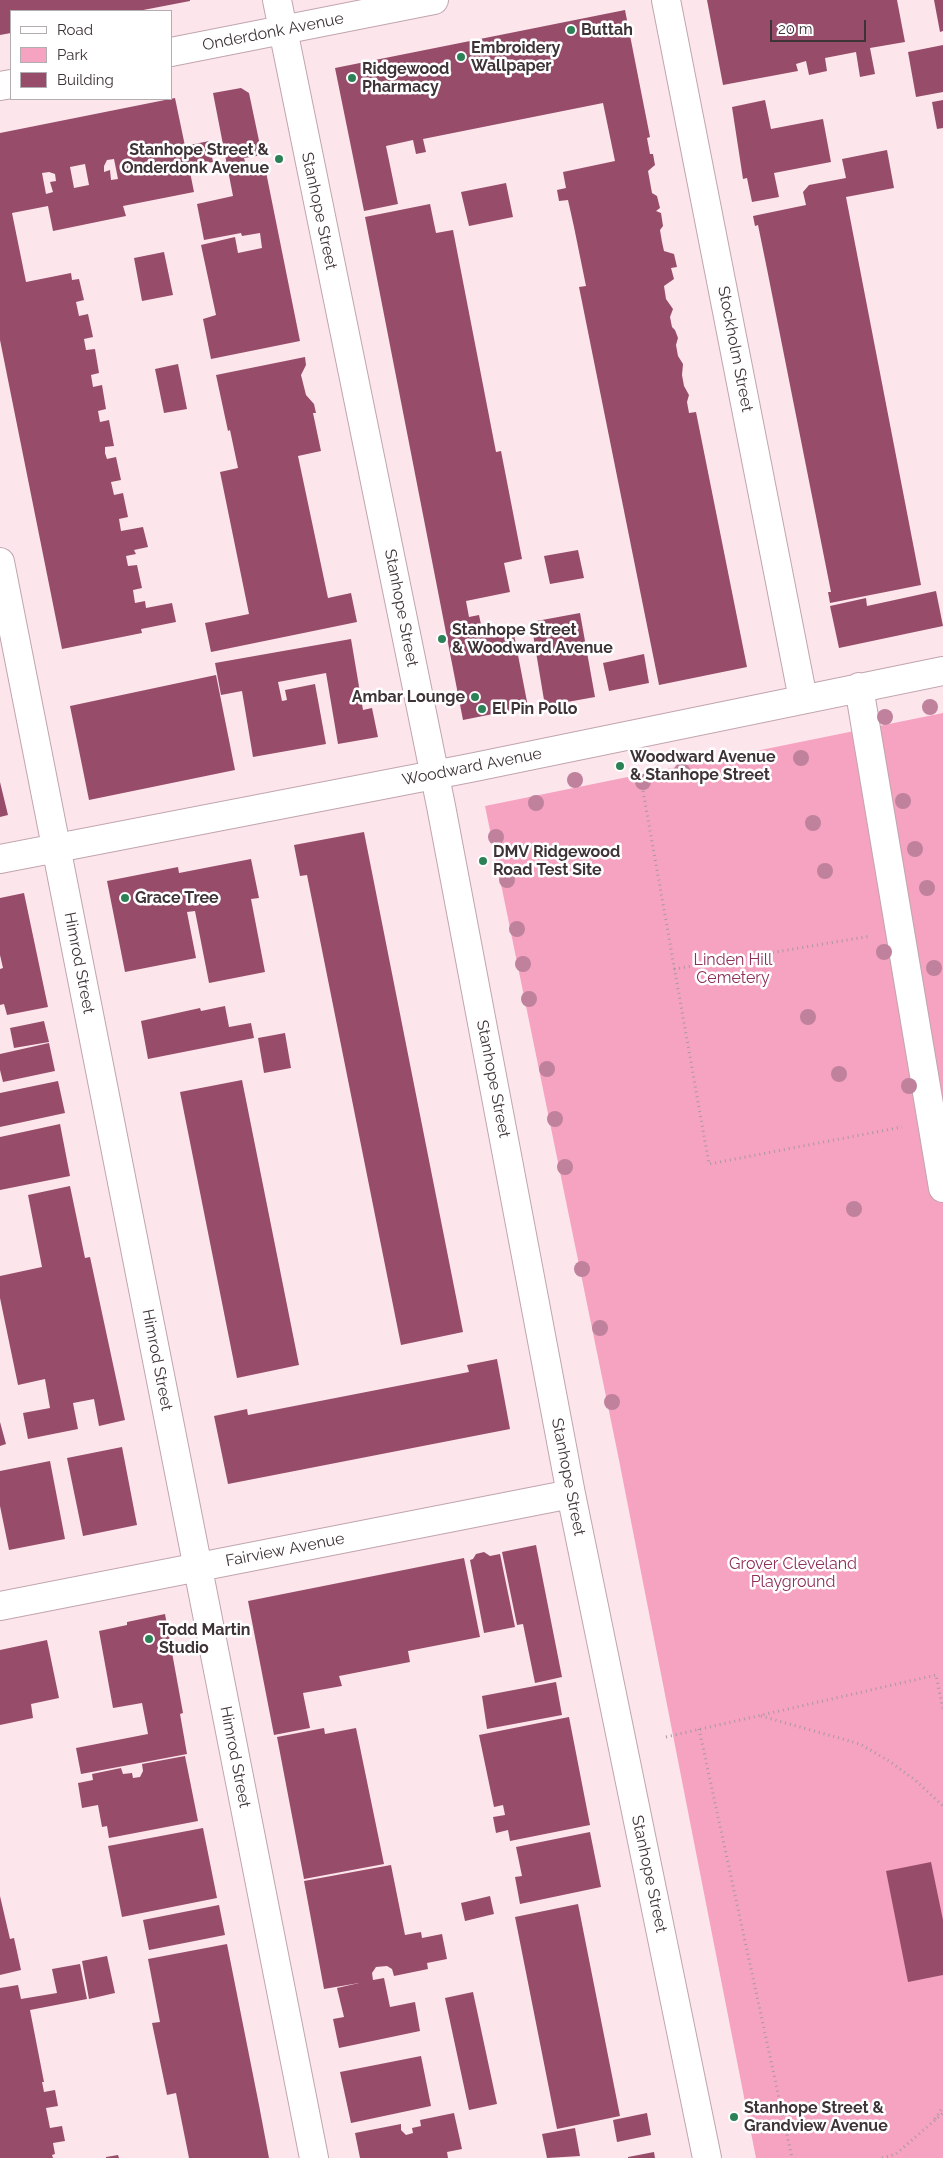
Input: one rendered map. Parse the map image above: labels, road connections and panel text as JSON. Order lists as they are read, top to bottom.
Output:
{
  "streets": {
    "street": [
      "Onderdonk Avenue",
      "Stanhope Street",
      "Stockholm Street",
      "Woodward Avenue",
      "Himrod Street",
      "Fairview Avenue"
    ]
  },
  "crossings": [
    ["Onderdonk Avenue", "Stanhope Street"],
    ["Stanhope Street", "Woodward Avenue"],
    ["Stanhope Street", "Fairview Avenue"],
    ["Stockholm Street", "Woodward Avenue"],
    ["Woodward Avenue", "Himrod Street"],
    ["Himrod Street", "Fairview Avenue"]
  ],
  "parks": ["Linden Hill Cemetery", "Grover Cleveland Playground"],
  "places": [
    "Buttah",
    "Embroidery Wallpaper",
    "Ridgewood Pharmacy",
    "Stanhope Street & Onderdonk Avenue",
    "Stanhope Street & Woodward Avenue",
    "Ambar Lounge",
    "El Pin Pollo",
    "Woodward Avenue & Stanhope Street",
    "DMV Ridgewood Road Test Site",
    "Grace Tree",
    "Todd Martin Studio",
    "Stanhope Street & Grandview Avenue"
  ],
  "legend": ["Road", "Park", "Building"],
  "scale_bar": "20 m"
}
